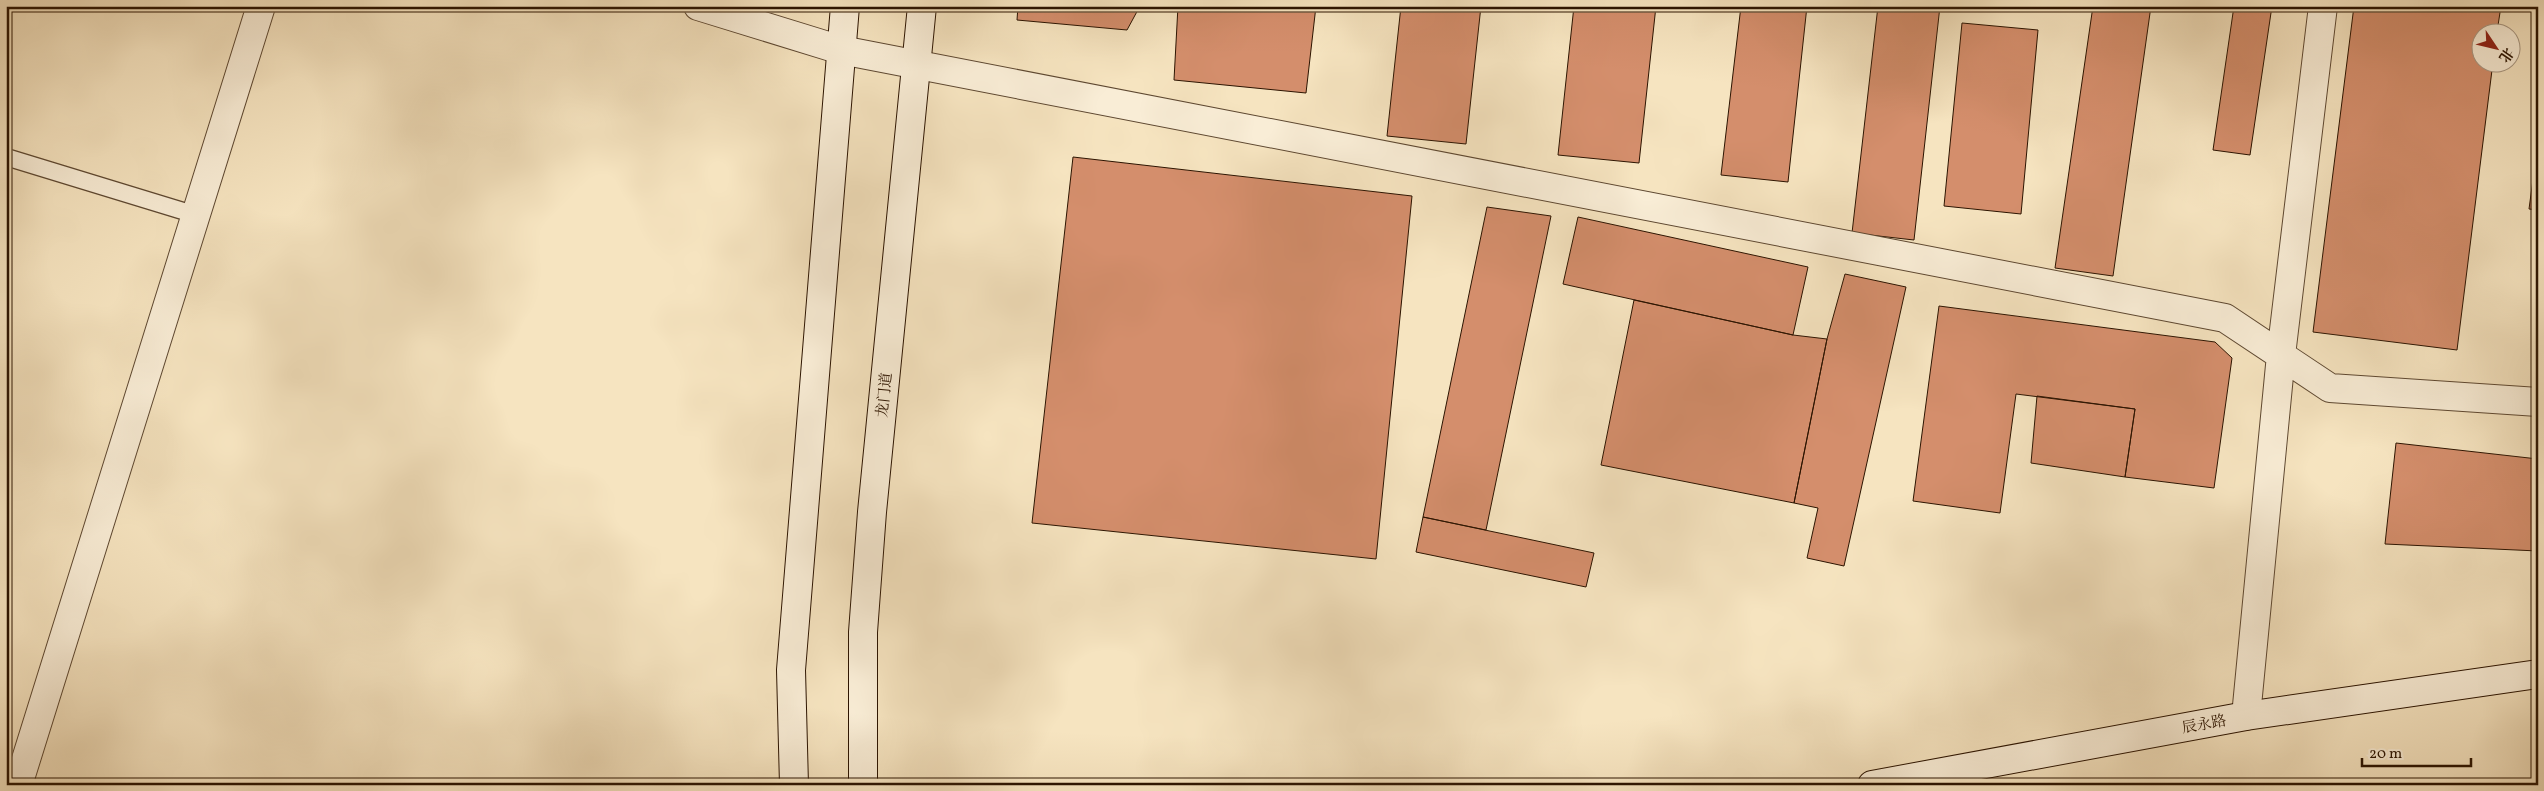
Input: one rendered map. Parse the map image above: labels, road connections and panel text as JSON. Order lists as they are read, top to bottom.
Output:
{
  "streets": {
    "street": ["龙门道", "辰永路"]
  },
  "scale_bar": "20 m",
  "north": "bottom right"
}
